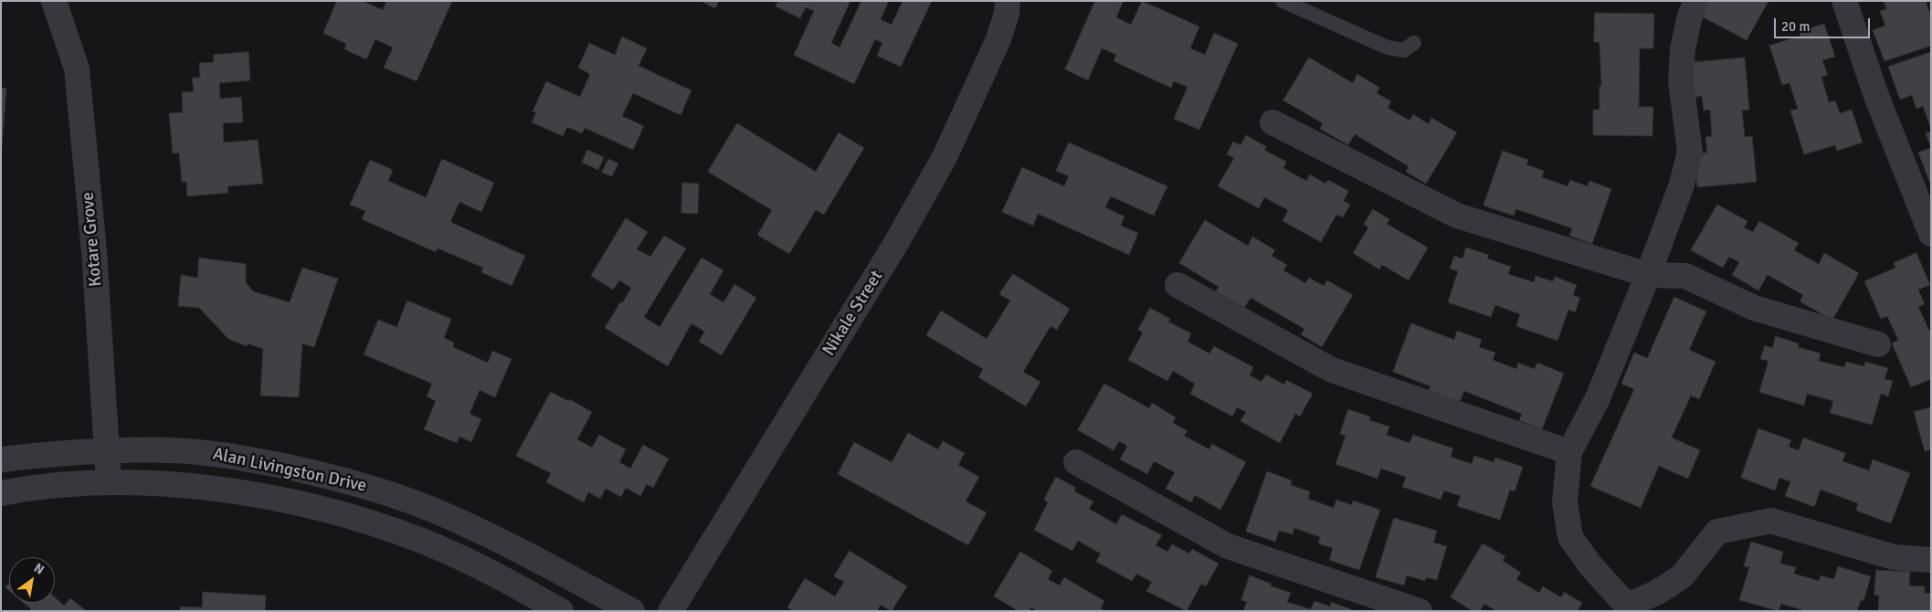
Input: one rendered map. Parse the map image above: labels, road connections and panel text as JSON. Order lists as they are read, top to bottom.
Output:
{
  "streets": {
    "street": ["Kotare Grove", "Nikale Street", "Alan Livingston Drive"]
  },
  "crossings": [
    ["Kotare Grove", "Alan Livingston Drive"]
  ],
  "scale_bar": "20 m",
  "north": "top right"
}
